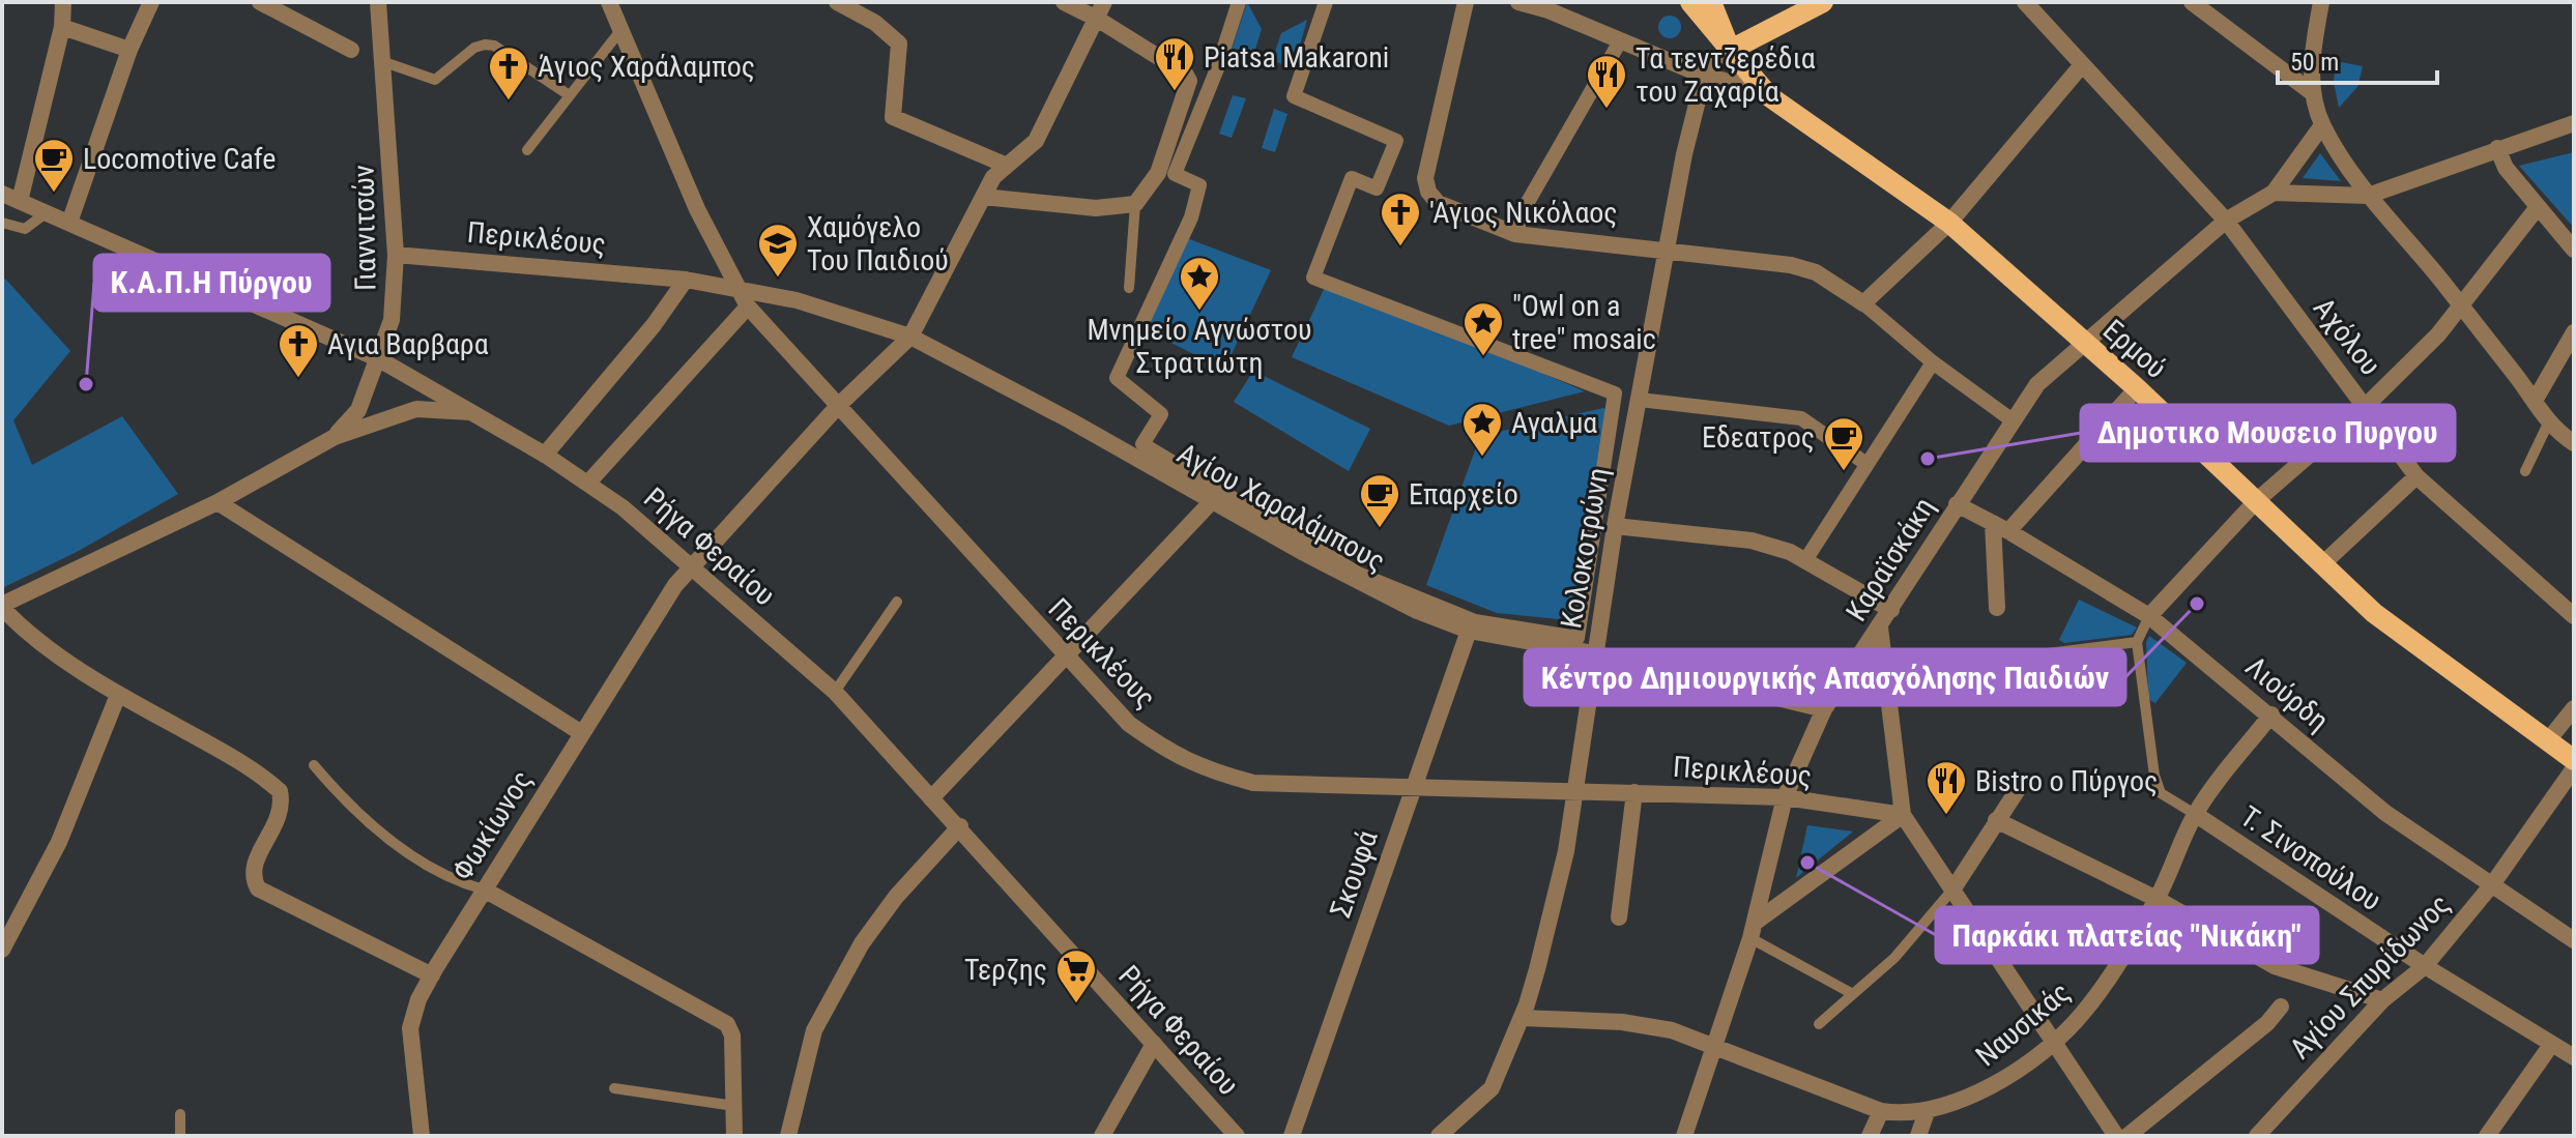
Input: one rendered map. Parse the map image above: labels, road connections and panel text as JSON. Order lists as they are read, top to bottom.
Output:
{
  "streets": {
    "main road": ["Ερμού"],
    "street": [
      "Γιαννιτσών",
      "Περικλέους",
      "Αχόλου",
      "Αγίου Χαραλάμπους",
      "Ρήγα Φεραίου",
      "Κολοκοτρώνη",
      "Καραϊσκάκη",
      "Λιούρδη",
      "Φωκίωνος",
      "Τ. Σινοπούλου",
      "Σκουφά",
      "Αγίου Σπυρίδωνος",
      "Ναυσικάς"
    ]
  },
  "crossings": [
    ["Γιαννιτσών", "Περικλέους"],
    ["Γιαννιτσών", "Ρήγα Φεραίου"],
    ["Περικλέους", "Αγίου Χαραλάμπους"],
    ["Περικλέους", "Κολοκοτρώνη"],
    ["Περικλέους", "Καραϊσκάκη"],
    ["Περικλέους", "Φωκίωνος"],
    ["Περικλέους", "Σκουφά"],
    ["Αχόλου", "Καραϊσκάκη"],
    ["Ερμού", "Καραϊσκάκη"],
    ["Αγίου Χαραλάμπους", "Κολοκοτρώνη"],
    ["Αγίου Χαραλάμπους", "Καραϊσκάκη"],
    ["Αγίου Χαραλάμπους", "Φωκίωνος"],
    ["Αγίου Χαραλάμπους", "Σκουφά"],
    ["Ρήγα Φεραίου", "Φωκίωνος"],
    ["Κολοκοτρώνη", "Ναυσικάς"],
    ["Καραϊσκάκη", "Λιούρδη"],
    ["Καραϊσκάκη", "Ναυσικάς"],
    ["Λιούρδη", "Αγίου Σπυρίδωνος"],
    ["Λιούρδη", "Ναυσικάς"],
    ["Τ. Σινοπούλου", "Αγίου Σπυρίδωνος"],
    ["Τ. Σινοπούλου", "Ναυσικάς"]
  ],
  "places": {
    "restaurant": ["Piatsa Makaroni", "Τα τεντζερέδια του Ζαχαρία", "Bistro ο Πύργος"],
    "church": ["Άγιος Χαράλαμπος", "'Αγιος Νικόλαος", "Αγια Βαρβαρα"],
    "cafe": ["Locomotive Cafe", "Εδεατρος", "Επαρχείο"],
    "school or university": ["Χαμόγελο Του Παιδιού"],
    "place": ["Μνημείο Αγνώστου Στρατιώτη", "\"Owl on a tree\" mosaic", "Αγαλμα"],
    "other": [
      "Κ.Α.Π.Η Πύργου",
      "Δημοτικο Μουσειο Πυργου",
      "Κέντρο Δημιουργικής Απασχόλησης Παιδιών",
      "Παρκάκι πλατείας \"Νικάκη\""
    ],
    "supermarket": ["Τερζης"]
  },
  "scale_bar": "50 m"
}
